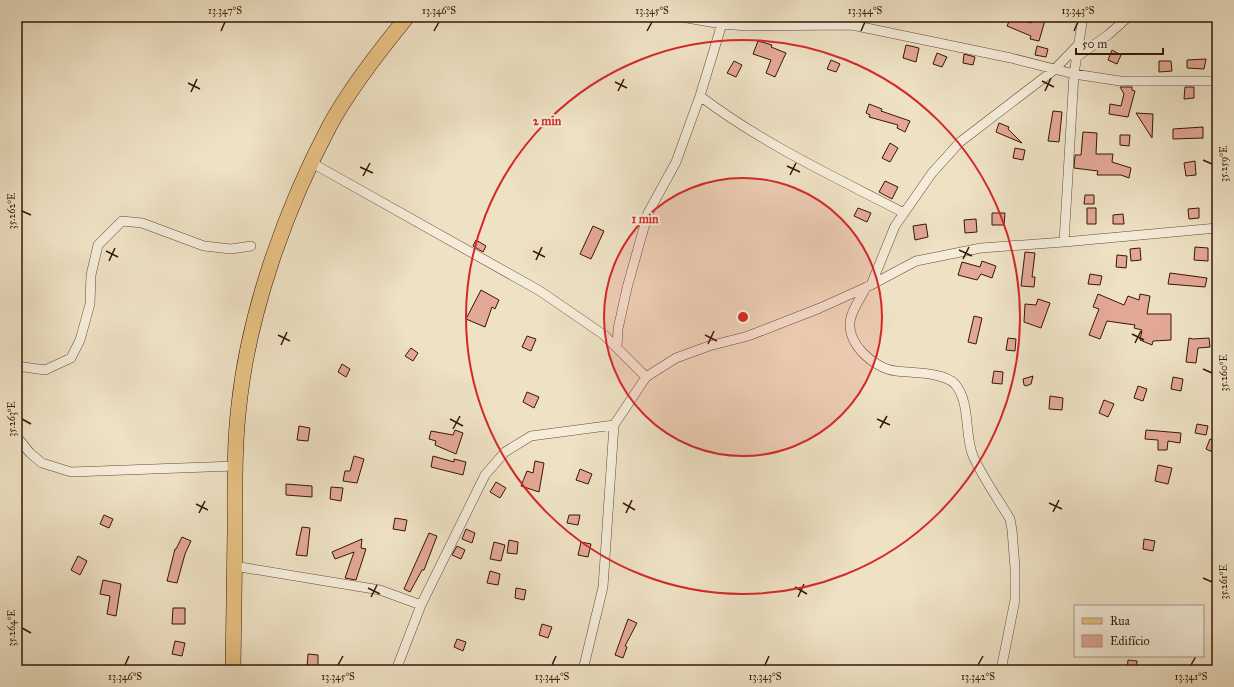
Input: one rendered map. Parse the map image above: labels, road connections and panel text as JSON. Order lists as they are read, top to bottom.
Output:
{
  "legend": ["Rua", "Edifício"],
  "scale_bar": "50 m",
  "coordinates": [
    "13.347°S",
    "13.346°S",
    "13.345°S",
    "13.344°S",
    "13.343°S",
    "35.259°E",
    "35.262°E",
    "35.260°E",
    "35.263°E",
    "35.261°E",
    "35.264°E",
    "13.342°S",
    "13.341°S"
  ],
  "rings": ["2 min", "1 min"]
}
